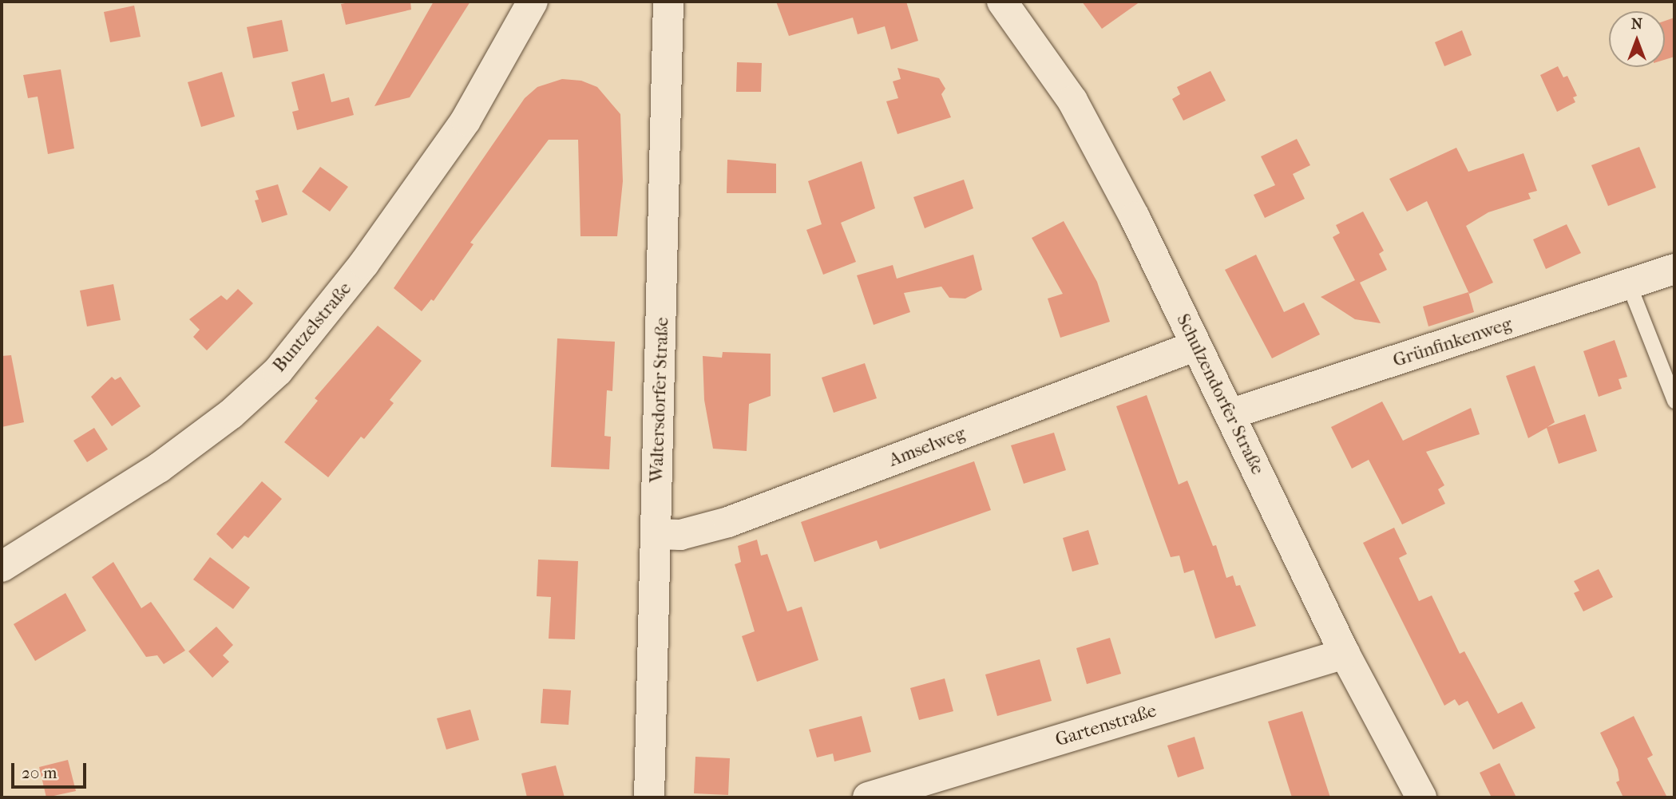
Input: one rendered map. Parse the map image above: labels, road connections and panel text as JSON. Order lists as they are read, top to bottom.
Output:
{
  "streets": {
    "street": [
      "Buntzelstraße",
      "Grünfinkenweg",
      "Schulzendorfer Straße",
      "Waltersdorfer Straße",
      "Amselweg",
      "Gartenstraße"
    ]
  },
  "crossings": [
    ["Grünfinkenweg", "Schulzendorfer Straße"],
    ["Schulzendorfer Straße", "Amselweg"],
    ["Schulzendorfer Straße", "Gartenstraße"],
    ["Waltersdorfer Straße", "Amselweg"]
  ],
  "scale_bar": "20 m",
  "north": "top"
}
